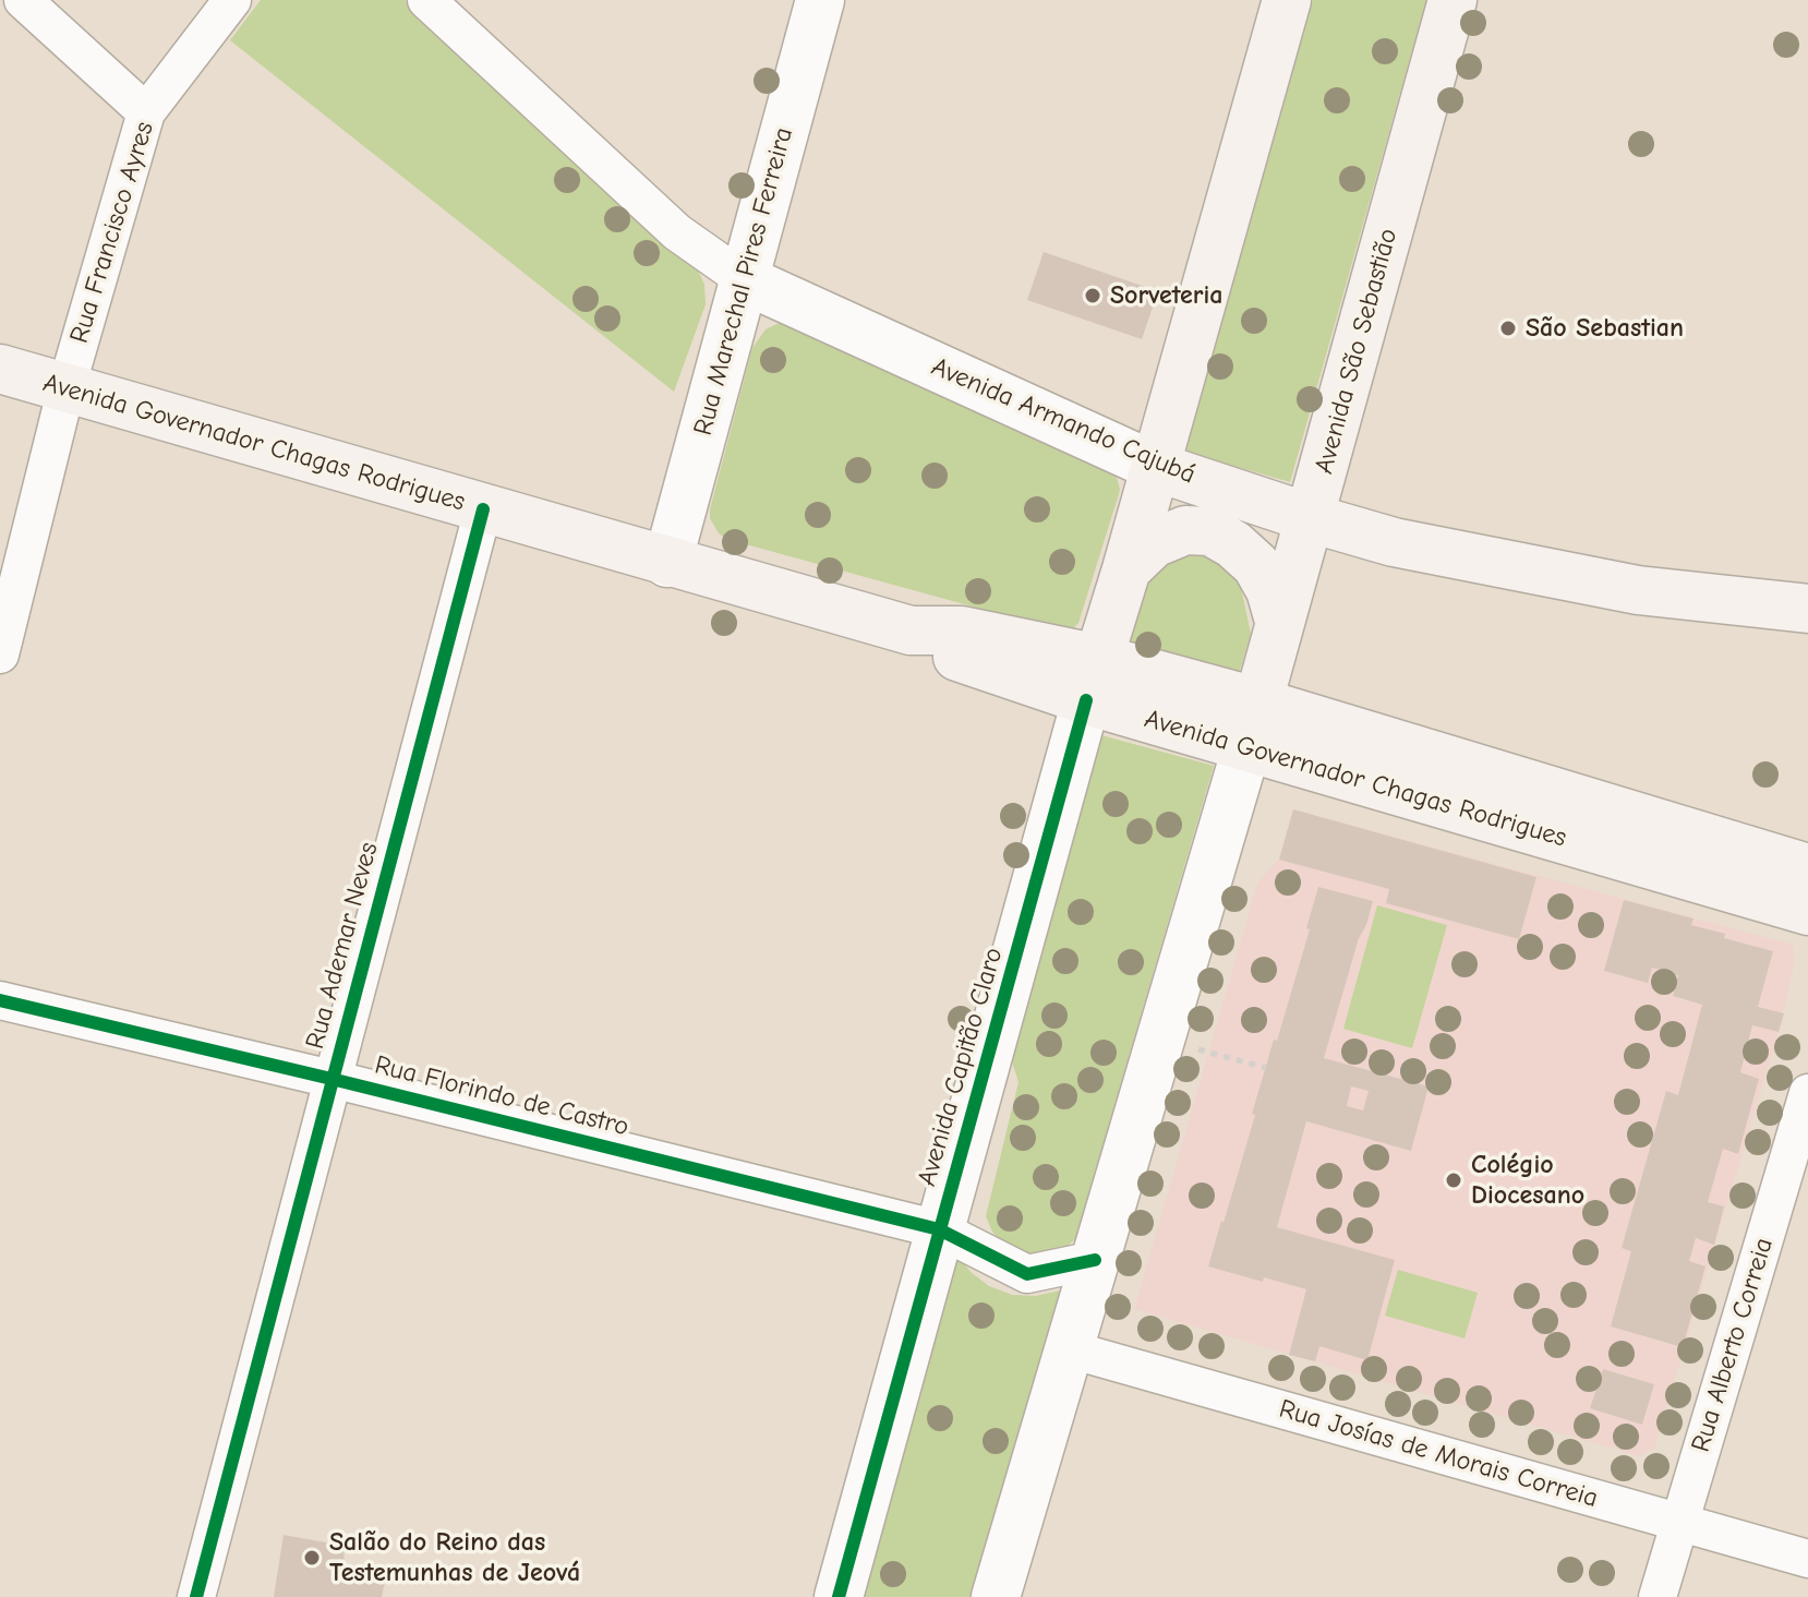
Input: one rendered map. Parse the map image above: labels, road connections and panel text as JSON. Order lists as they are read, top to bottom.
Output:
{
  "streets": {
    "main road": ["Avenida São Sebastião", "Avenida Armando Cajubá", "Avenida Governador Chagas Rodrigues"],
    "street": [
      "Rua Francisco Ayres",
      "Rua Marechal Pires Ferreira",
      "Rua Ademar Neves",
      "Avenida Capitão Claro",
      "Rua Florindo de Castro",
      "Rua Alberto Correia",
      "Rua Josías de Morais Correia"
    ]
  },
  "crossings": [
    ["Rua Francisco Ayres", "Avenida Governador Chagas Rodrigues"],
    ["Rua Marechal Pires Ferreira", "Avenida Armando Cajubá"],
    ["Rua Marechal Pires Ferreira", "Avenida Governador Chagas Rodrigues"],
    ["Avenida São Sebastião", "Avenida Armando Cajubá"],
    ["Avenida São Sebastião", "Avenida Governador Chagas Rodrigues"],
    ["Avenida Governador Chagas Rodrigues", "Rua Ademar Neves"],
    ["Avenida Governador Chagas Rodrigues", "Avenida Capitão Claro"],
    ["Rua Ademar Neves", "Rua Florindo de Castro"],
    ["Avenida Capitão Claro", "Rua Florindo de Castro"],
    ["Rua Alberto Correia", "Rua Josías de Morais Correia"]
  ],
  "places": [
    "Sorveteria",
    "São Sebastian",
    "Colégio Diocesano",
    "Salão do Reino das Testemunhas de Jeová"
  ]
}
